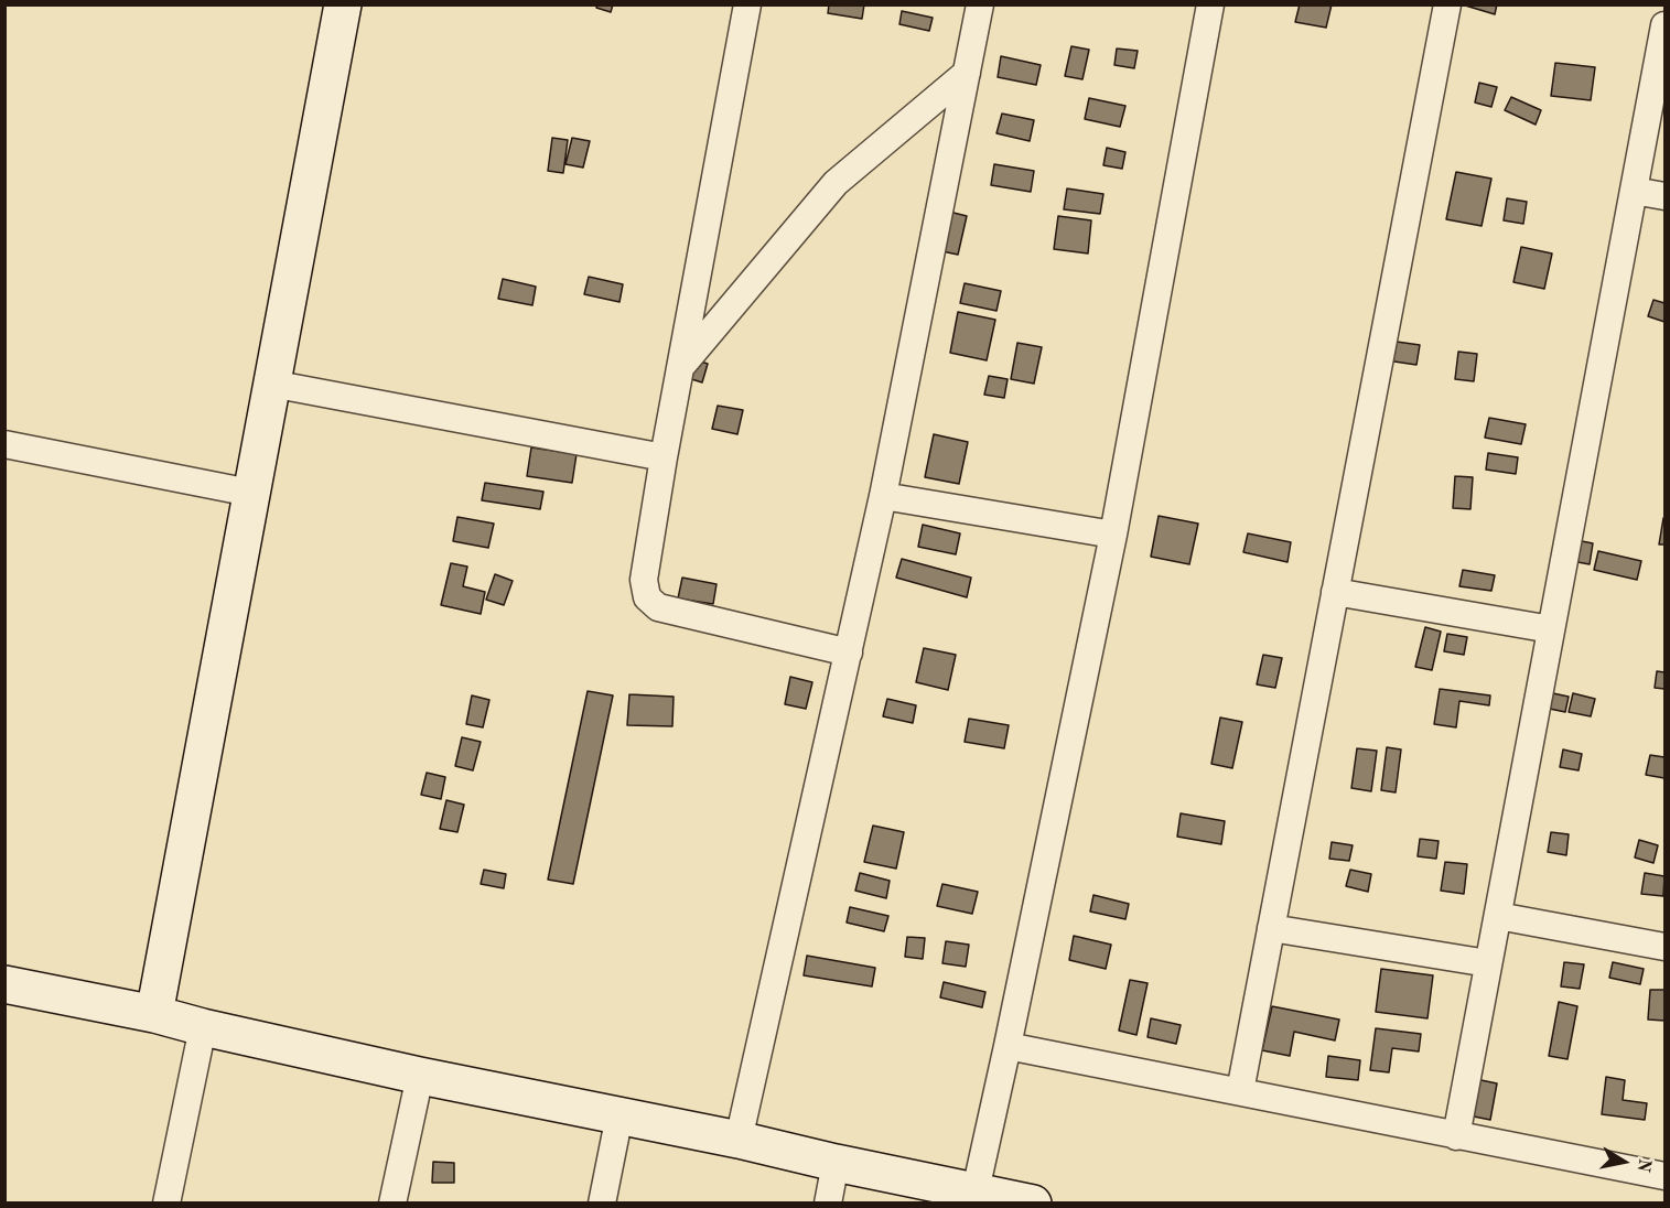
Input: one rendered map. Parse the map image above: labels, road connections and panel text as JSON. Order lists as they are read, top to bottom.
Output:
{
  "north": "right"
}
